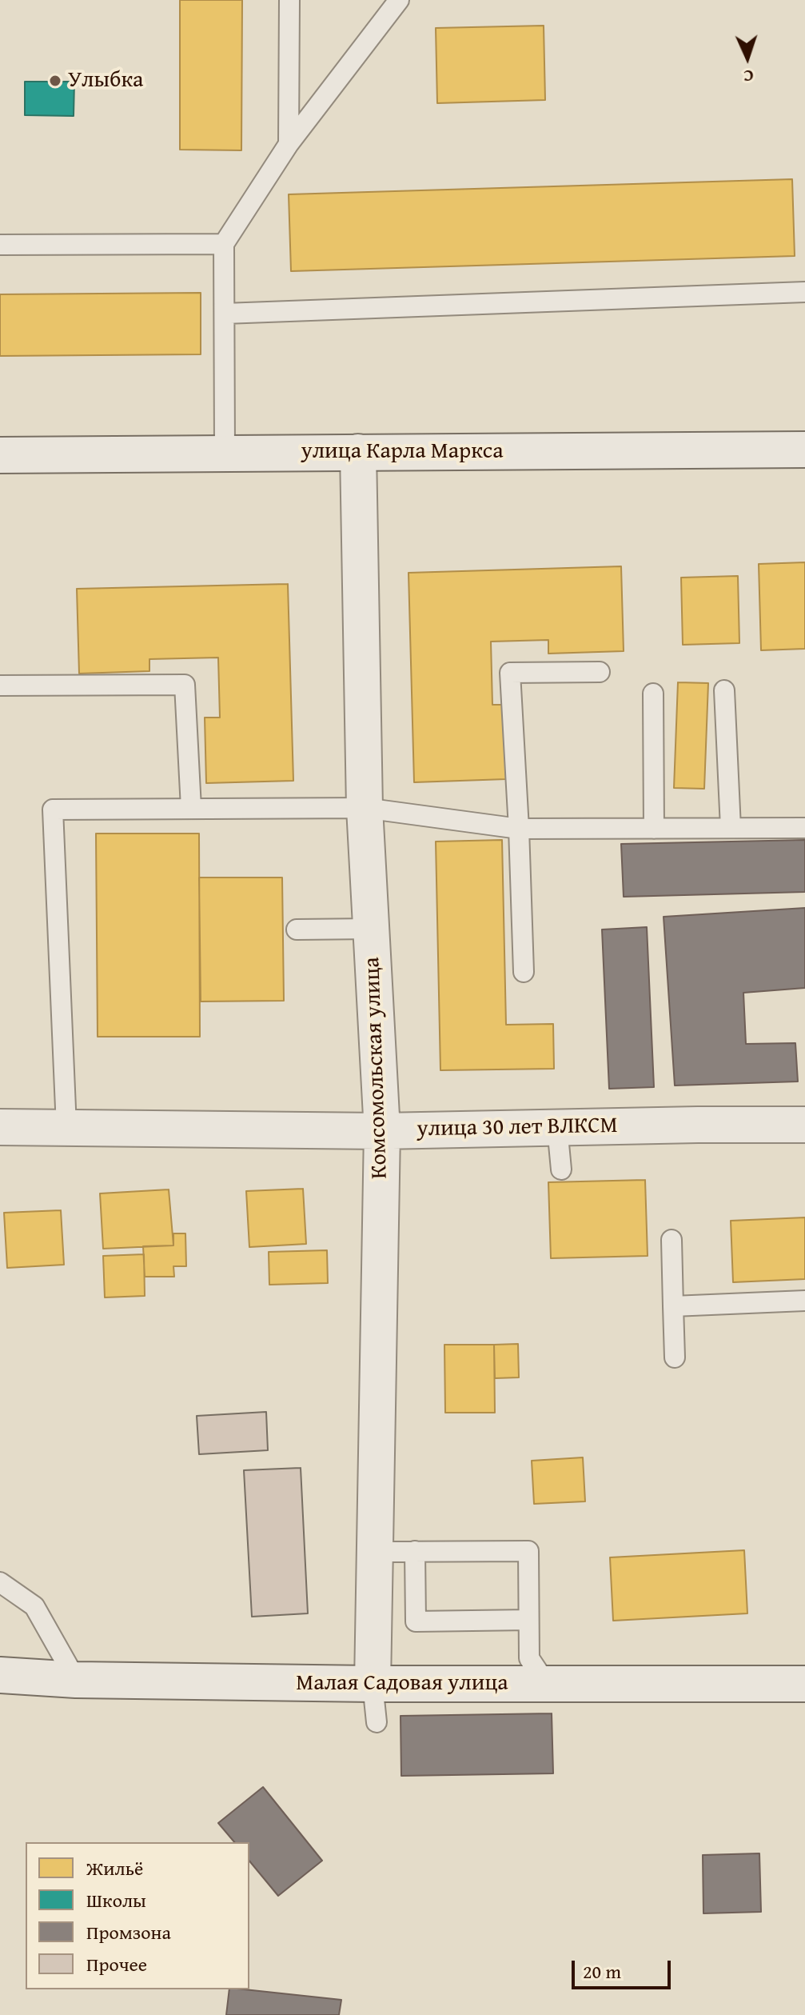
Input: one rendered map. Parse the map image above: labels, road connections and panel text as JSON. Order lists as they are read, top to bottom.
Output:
{
  "streets": {
    "street": [
      "улица Карла Маркса",
      "Комсомольская улица",
      "улица 30 лет ВЛКСМ",
      "Малая Садовая улица"
    ]
  },
  "crossings": [
    ["улица Карла Маркса", "Комсомольская улица"],
    ["Комсомольская улица", "улица 30 лет ВЛКСМ"],
    ["Комсомольская улица", "Малая Садовая улица"]
  ],
  "places": ["Улыбка"],
  "legend": [
    "Жильё",
    "Школы",
    "Промзона",
    "Прочее"
  ],
  "scale_bar": "20 m",
  "north": "bottom"
}
